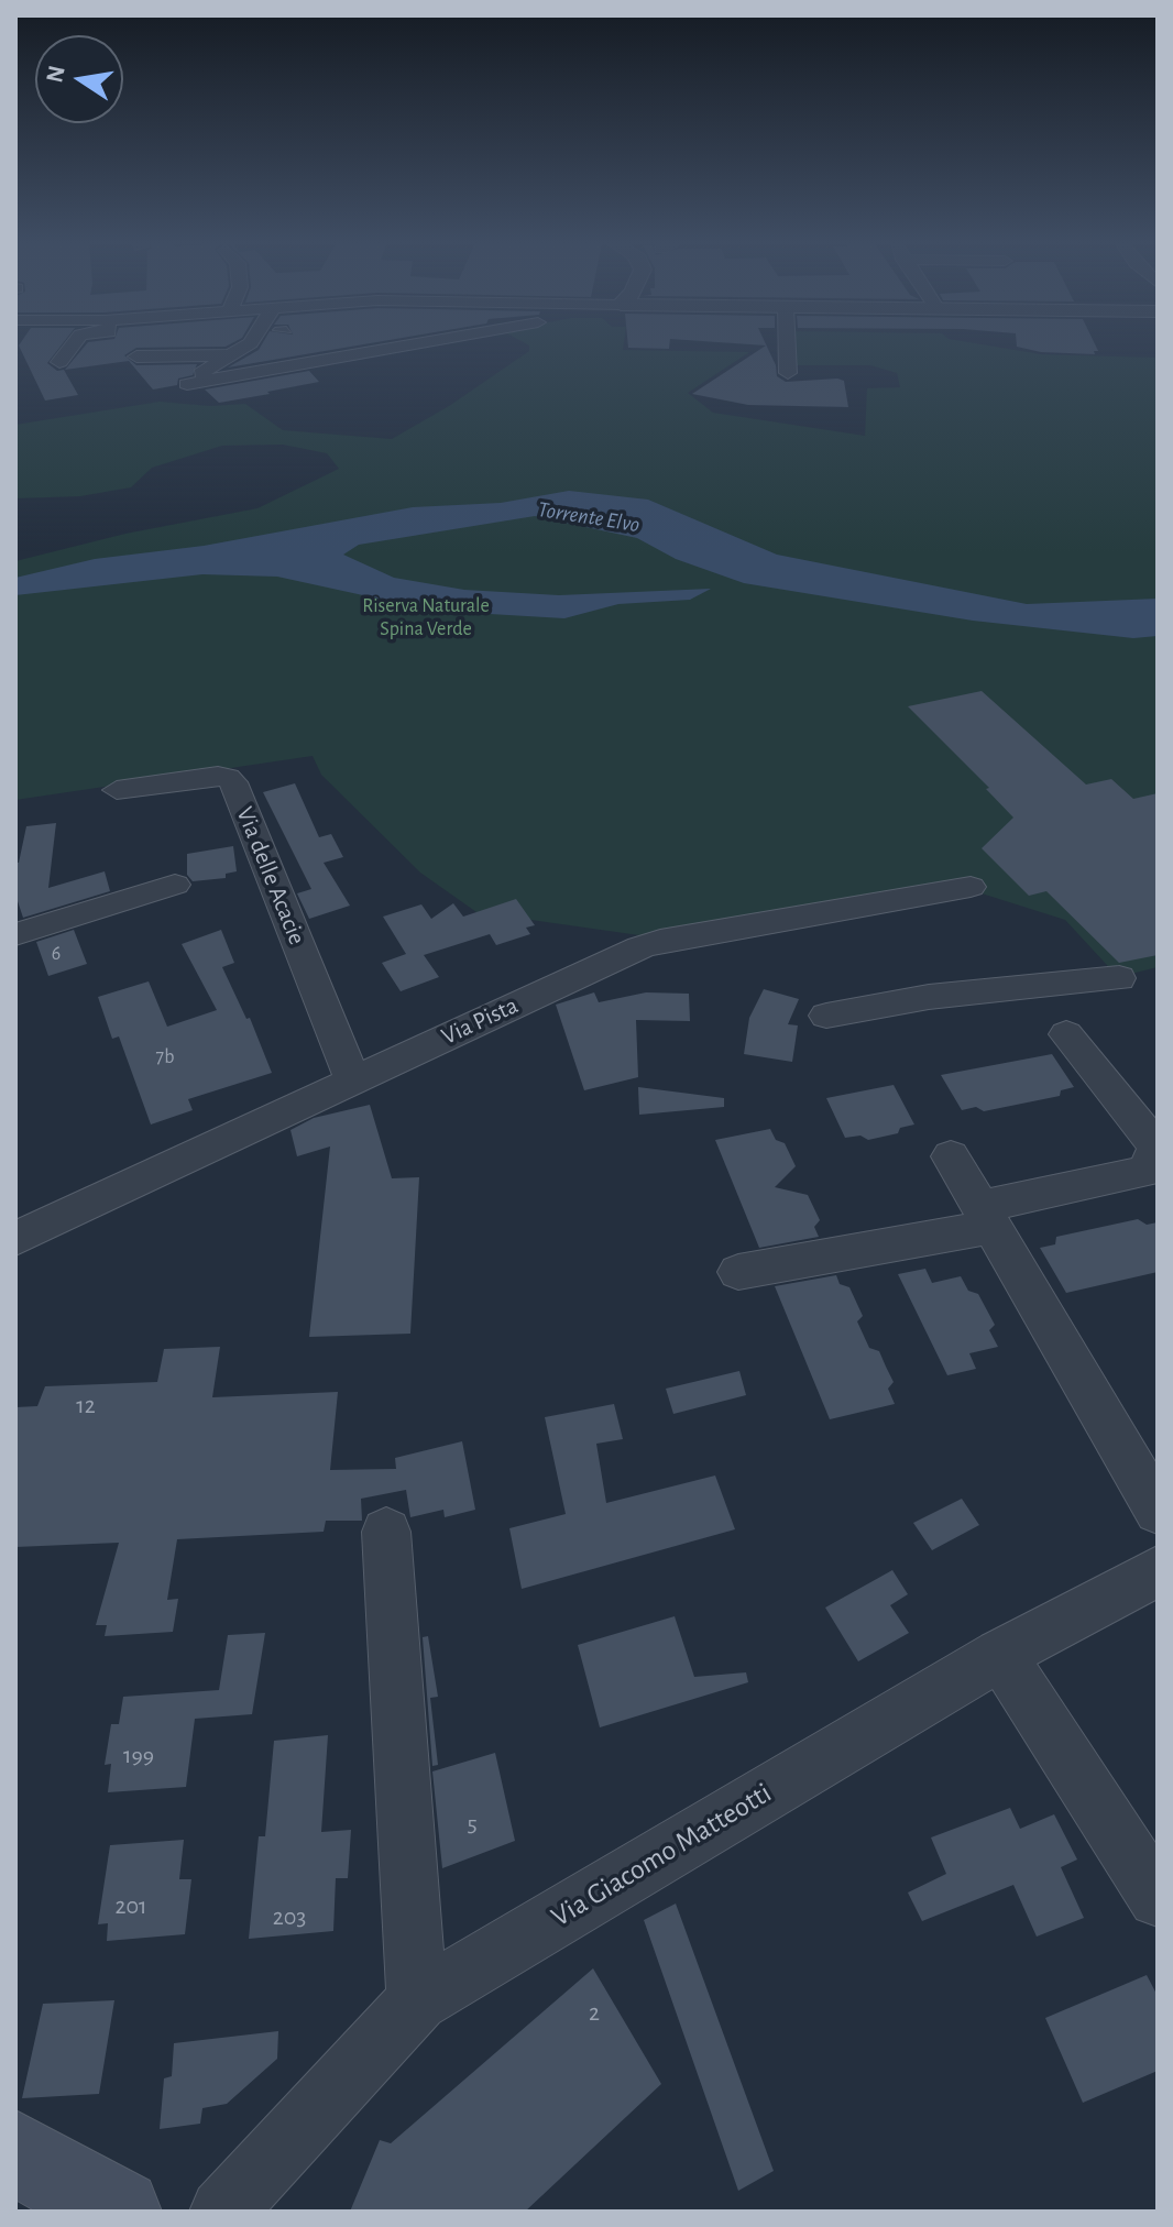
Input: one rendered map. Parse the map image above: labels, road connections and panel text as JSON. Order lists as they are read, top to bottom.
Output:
{
  "streets": {
    "street": ["Via delle Acacie", "Via Pista", "Via Giacomo Matteotti"]
  },
  "crossings": [
    ["Via delle Acacie", "Via Pista"]
  ],
  "water": ["Torrente Elvo"],
  "parks": ["Riserva Naturale Spina Verde"],
  "house_numbers": [
    "6",
    "7b",
    "12",
    "199",
    "5",
    "201",
    "203",
    "2"
  ],
  "north": "left"
}
